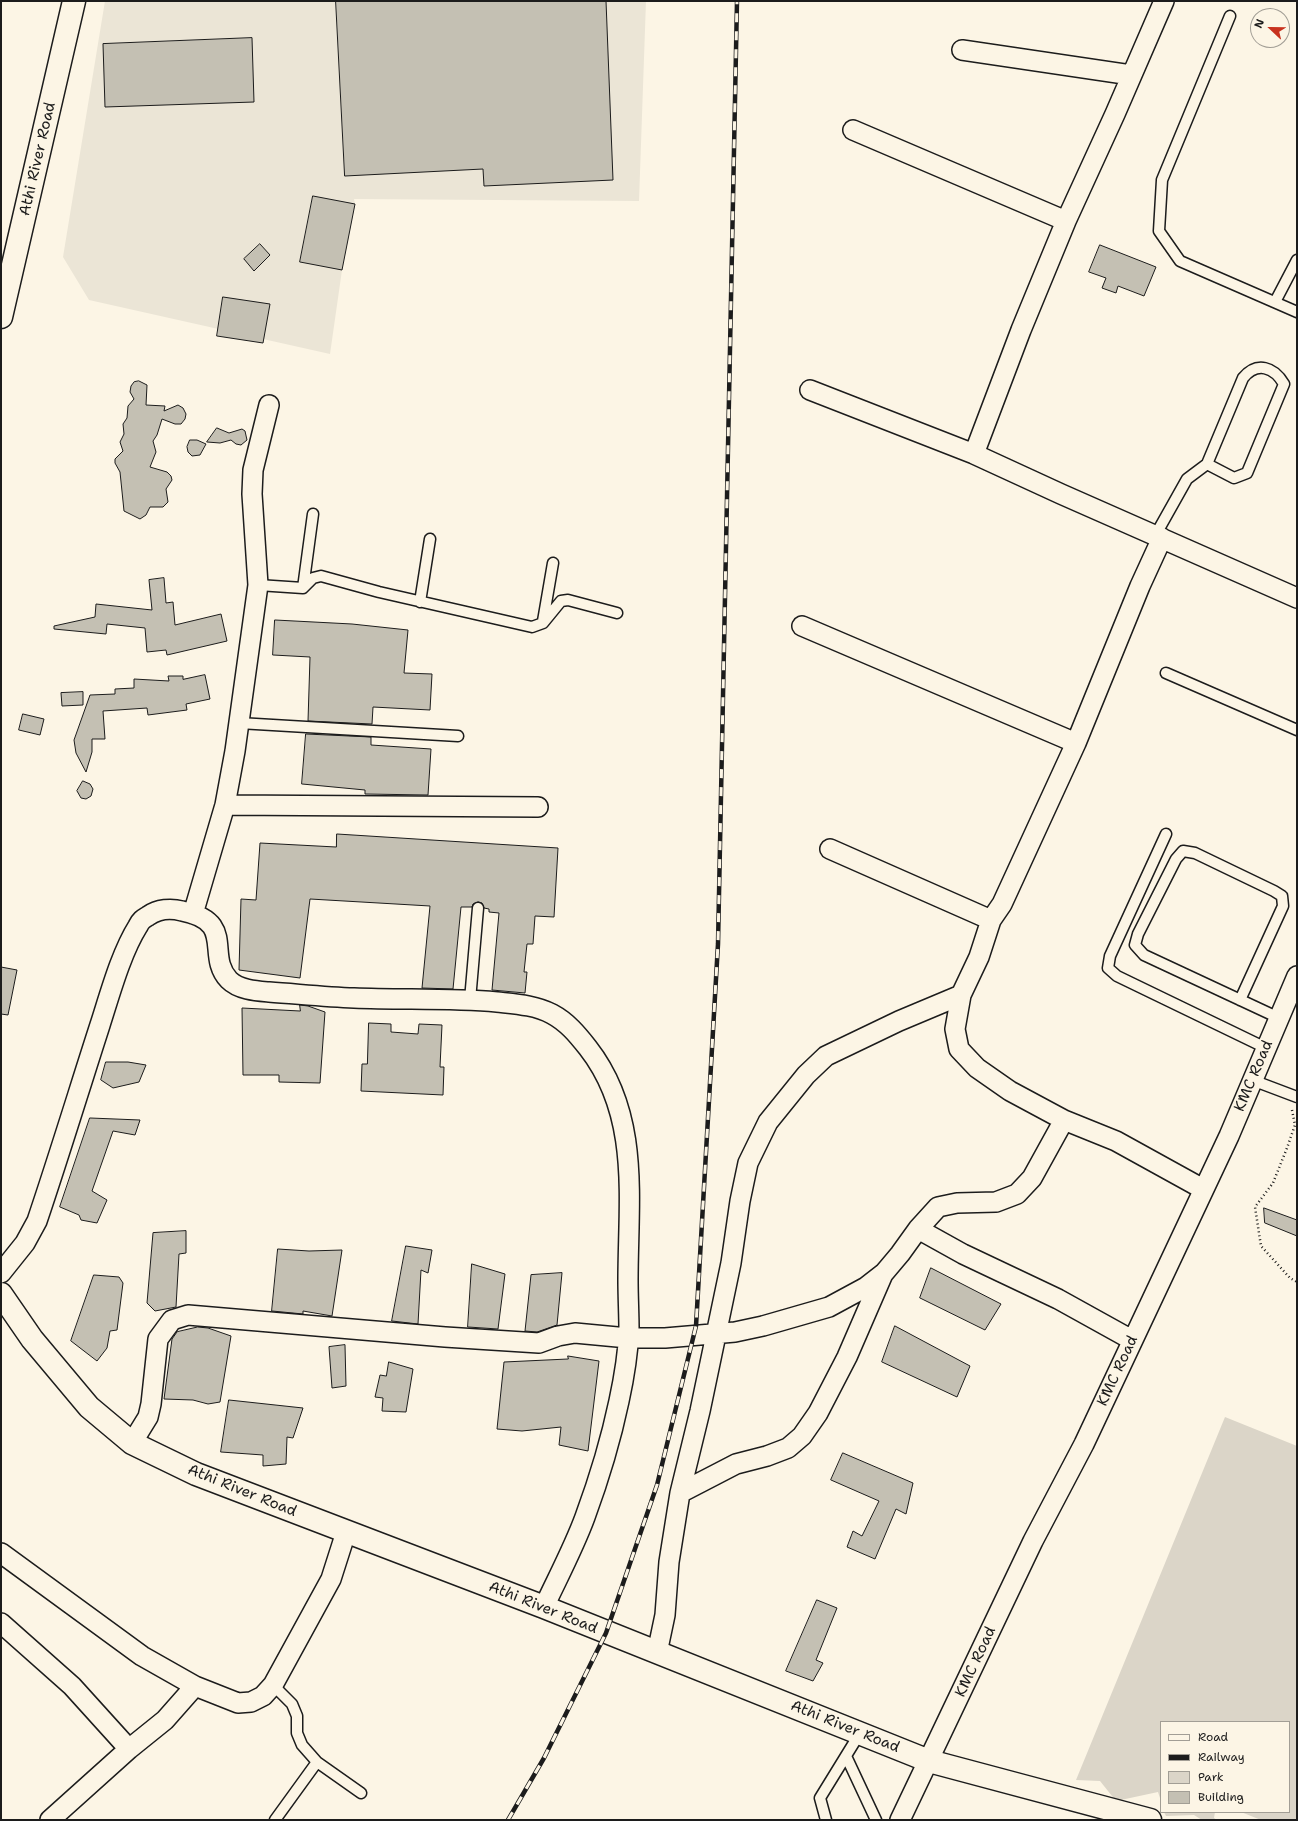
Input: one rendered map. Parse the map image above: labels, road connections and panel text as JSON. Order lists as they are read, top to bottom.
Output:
{
  "streets": {
    "main road": ["Athi River Road"],
    "street": ["KMC Road"]
  },
  "crossings": [
    ["Athi River Road", "KMC Road"]
  ],
  "legend": [
    "Road",
    "Railway",
    "Park",
    "Building"
  ],
  "north": "left"
}
